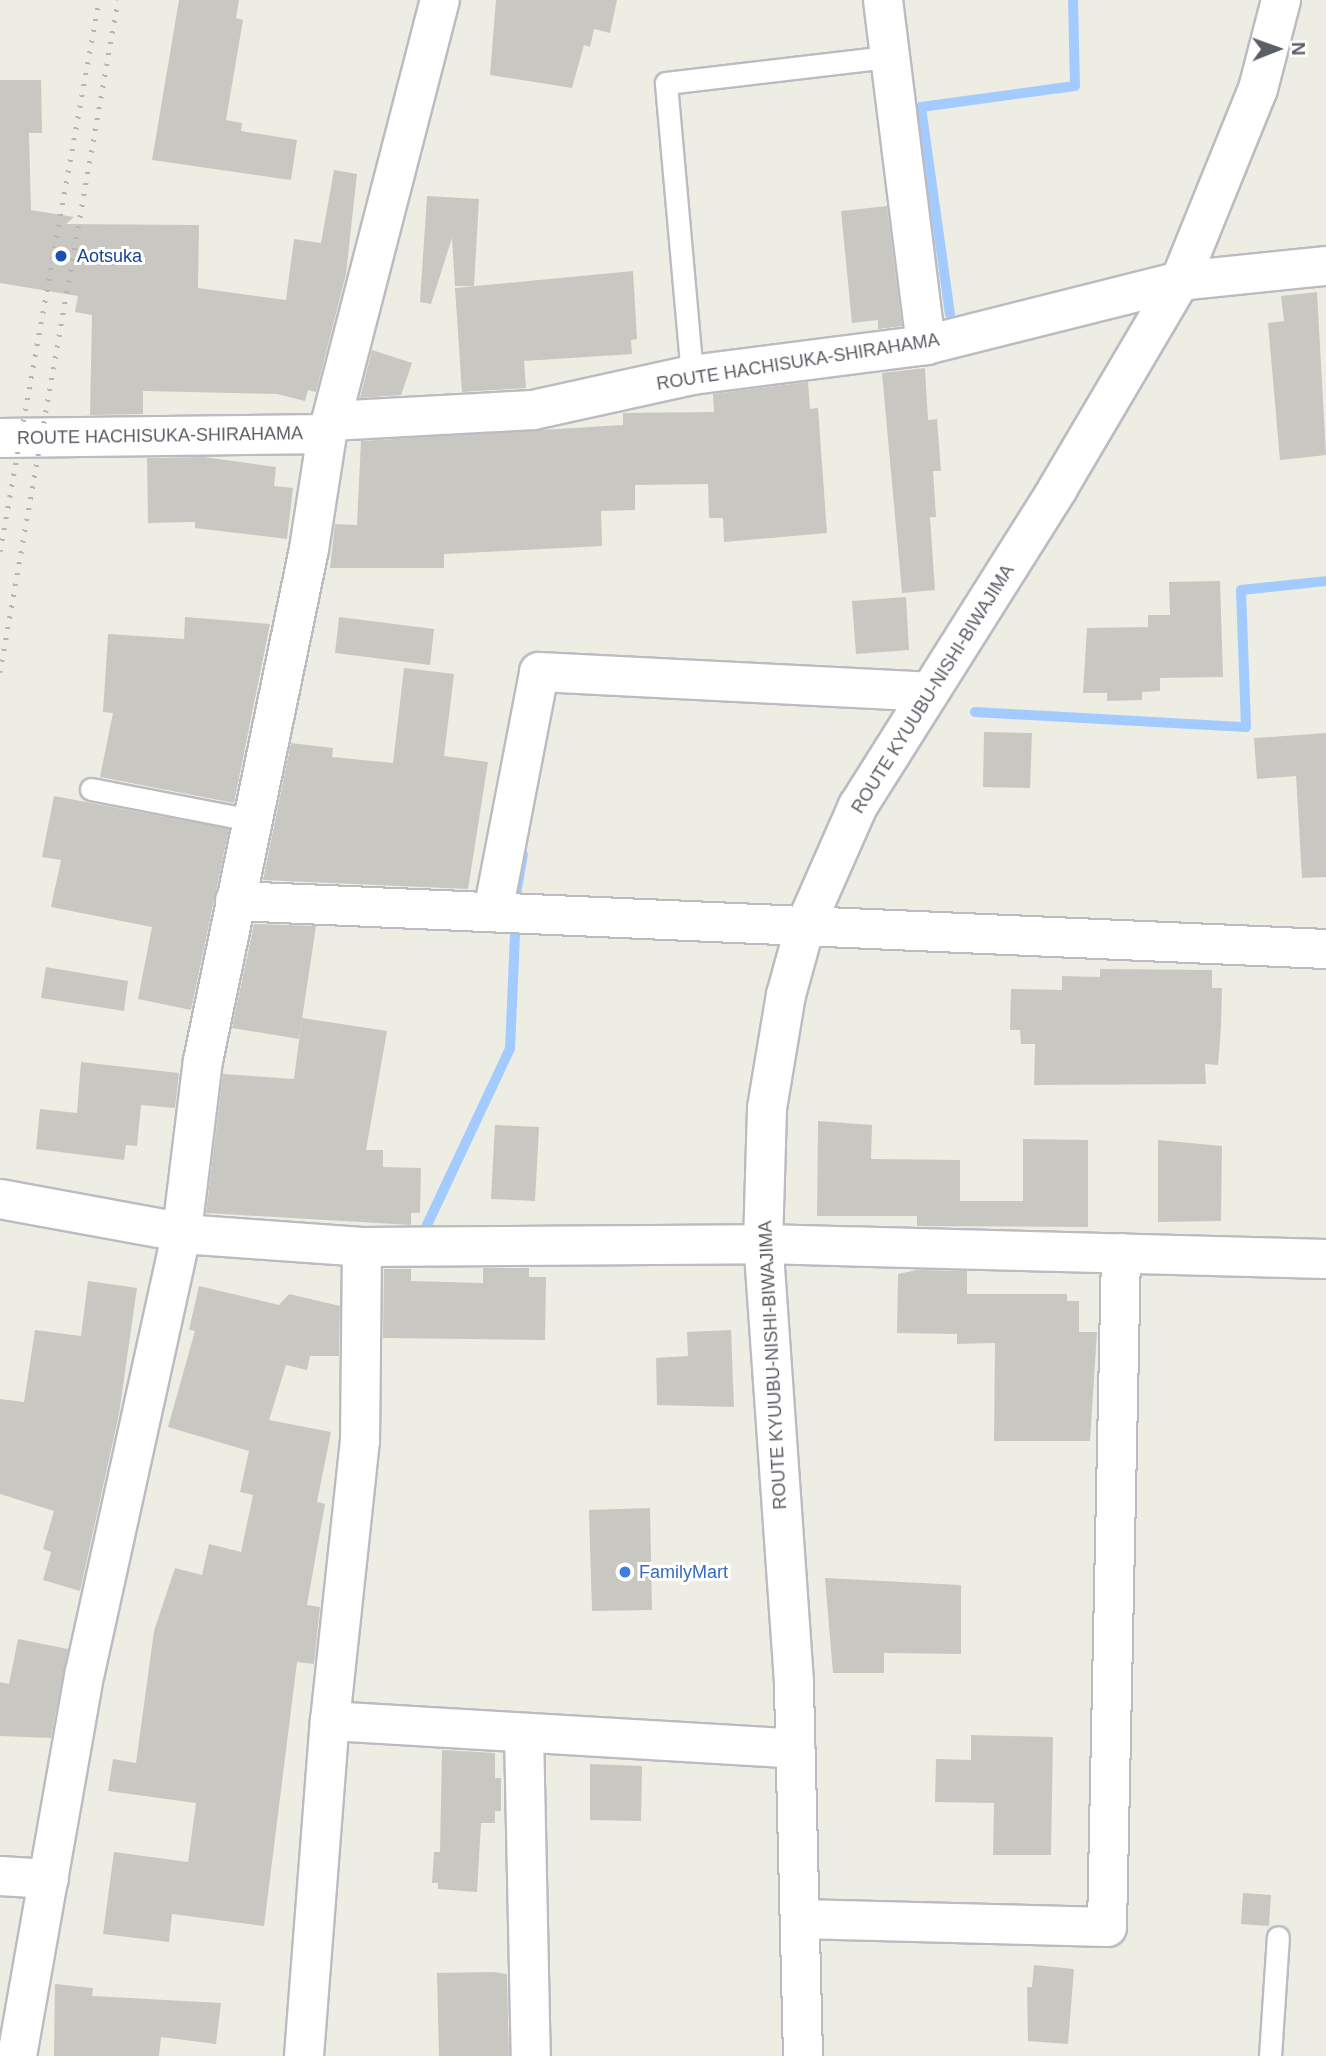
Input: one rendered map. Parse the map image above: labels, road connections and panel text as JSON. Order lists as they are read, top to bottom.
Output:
{
  "streets": {
    "street": ["ROUTE HACHISUKA-SHIRAHAMA", "ROUTE KYUUBU-NISHI-BIWAJIMA"]
  },
  "crossings": [
    ["ROUTE HACHISUKA-SHIRAHAMA", "ROUTE KYUUBU-NISHI-BIWAJIMA"]
  ],
  "places": ["Aotsuka", "FamilyMart"],
  "north": "right"
}
